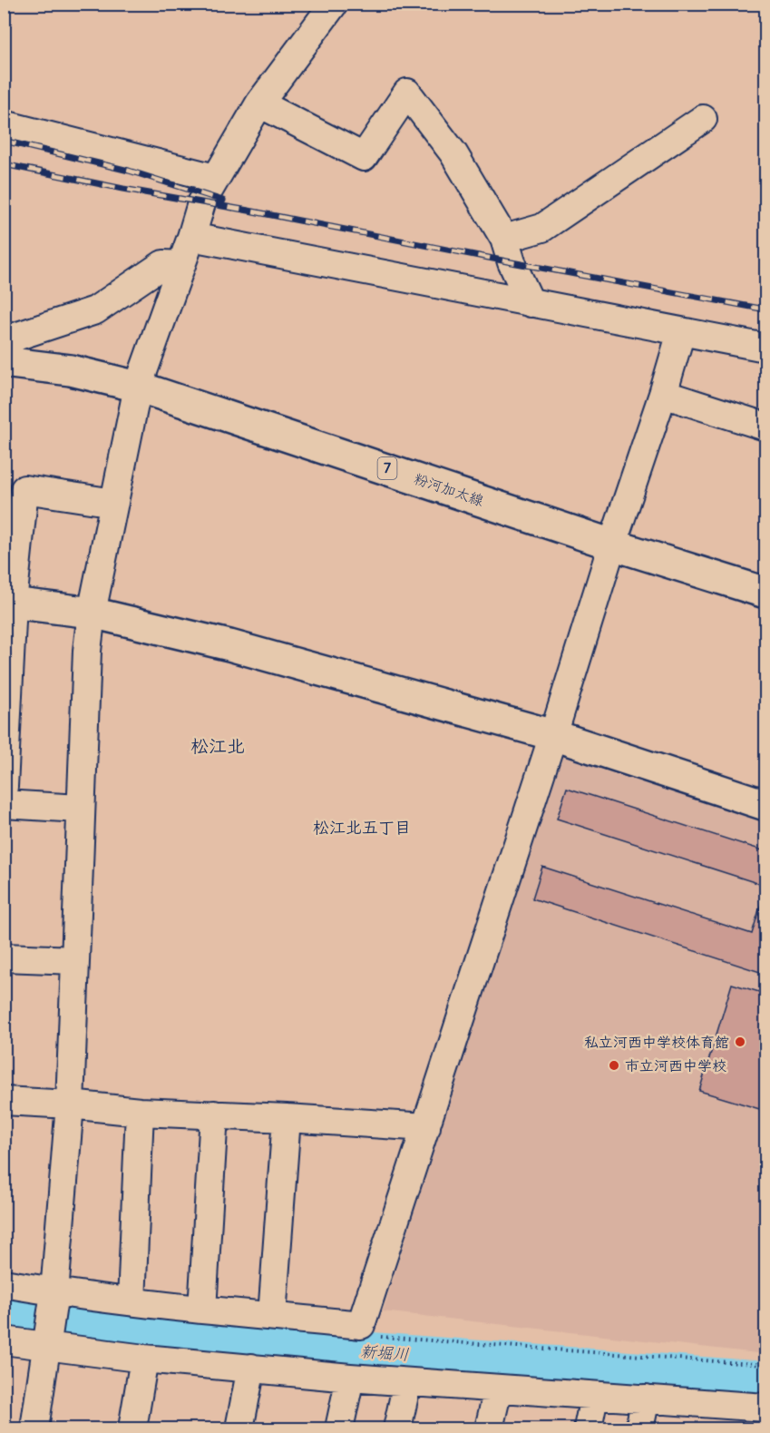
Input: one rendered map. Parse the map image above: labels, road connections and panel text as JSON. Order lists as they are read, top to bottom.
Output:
{
  "streets": {
    "main road": ["7", "粉河加太線"]
  },
  "districts": ["松江北", "松江北五丁目"],
  "water": ["新堀川"],
  "places": ["私立河西中学校体育館", "市立河西中学校"]
}
